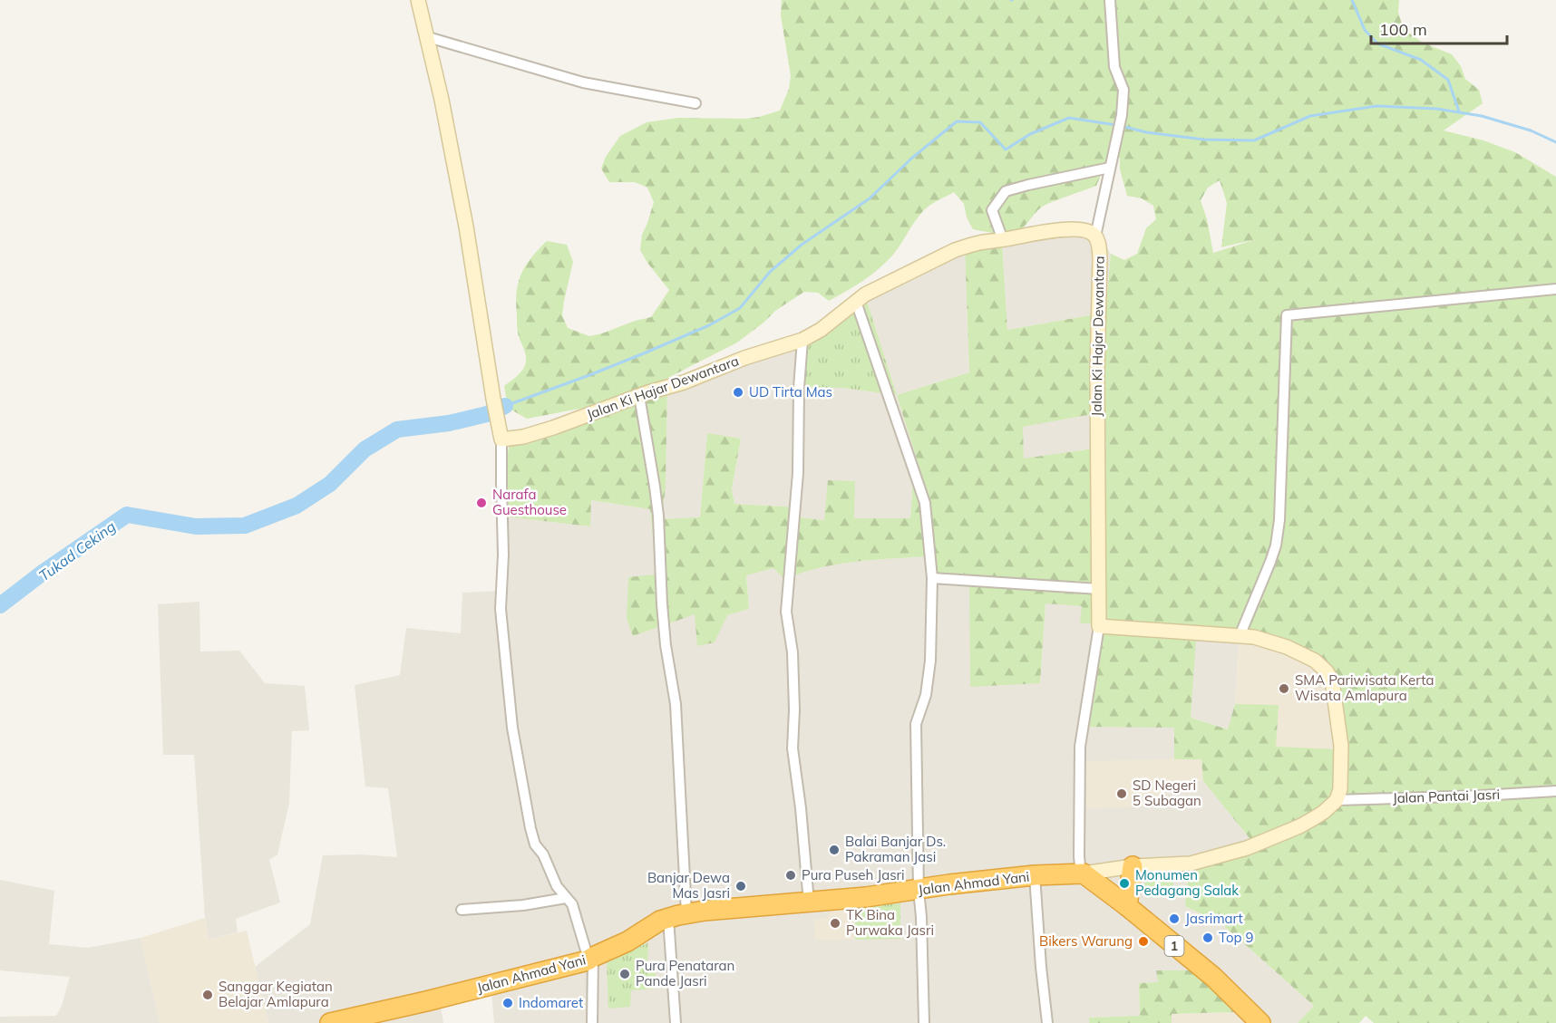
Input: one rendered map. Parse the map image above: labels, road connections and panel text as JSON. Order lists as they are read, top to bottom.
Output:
{
  "streets": {
    "highway": ["Jalan Ahmad Yani", "1"],
    "street": ["Jalan Ki Hajar Dewantara", "Jalan Pantai Jasri"]
  },
  "crossings": [
    ["Jalan Ahmad Yani", "1"]
  ],
  "water": ["Tukad Ceking"],
  "places": [
    "UD Tirta Mas",
    "Narafa Guesthouse",
    "SMA Pariwisata Kerta Wisata Amlapura",
    "SD Negeri 5 Subagan",
    "Balai Banjar Ds. Pakraman Jasi",
    "Pura Puseh Jasri",
    "Monumen Pedagang Salak",
    "Banjar Dewa Mas Jasri",
    "Jasrimart",
    "TK Bina Purwaka Jasri",
    "Top 9",
    "Bikers Warung",
    "Pura Penataran Pande Jasri",
    "Sanggar Kegiatan Belajar Amlapura",
    "Indomaret"
  ],
  "scale_bar": "100 m"
}
